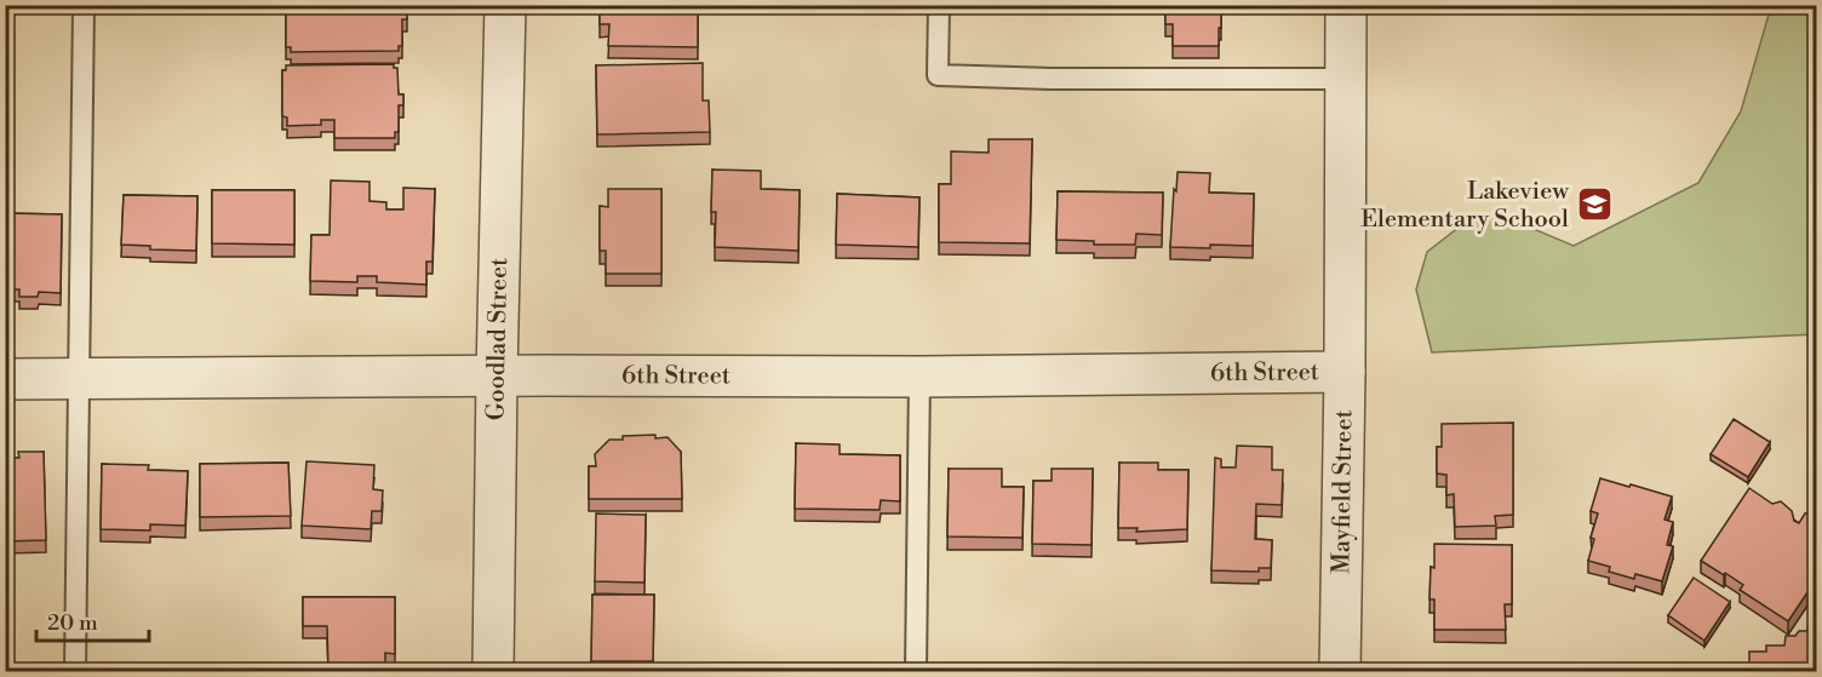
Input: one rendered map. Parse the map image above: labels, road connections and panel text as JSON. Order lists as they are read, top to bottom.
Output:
{
  "streets": {
    "street": ["Goodlad Street", "6th Street", "Mayfield Street"]
  },
  "crossings": [
    ["Goodlad Street", "6th Street"],
    ["6th Street", "Mayfield Street"]
  ],
  "places": {
    "school or university": ["Lakeview Elementary School"]
  },
  "scale_bar": "20 m"
}
